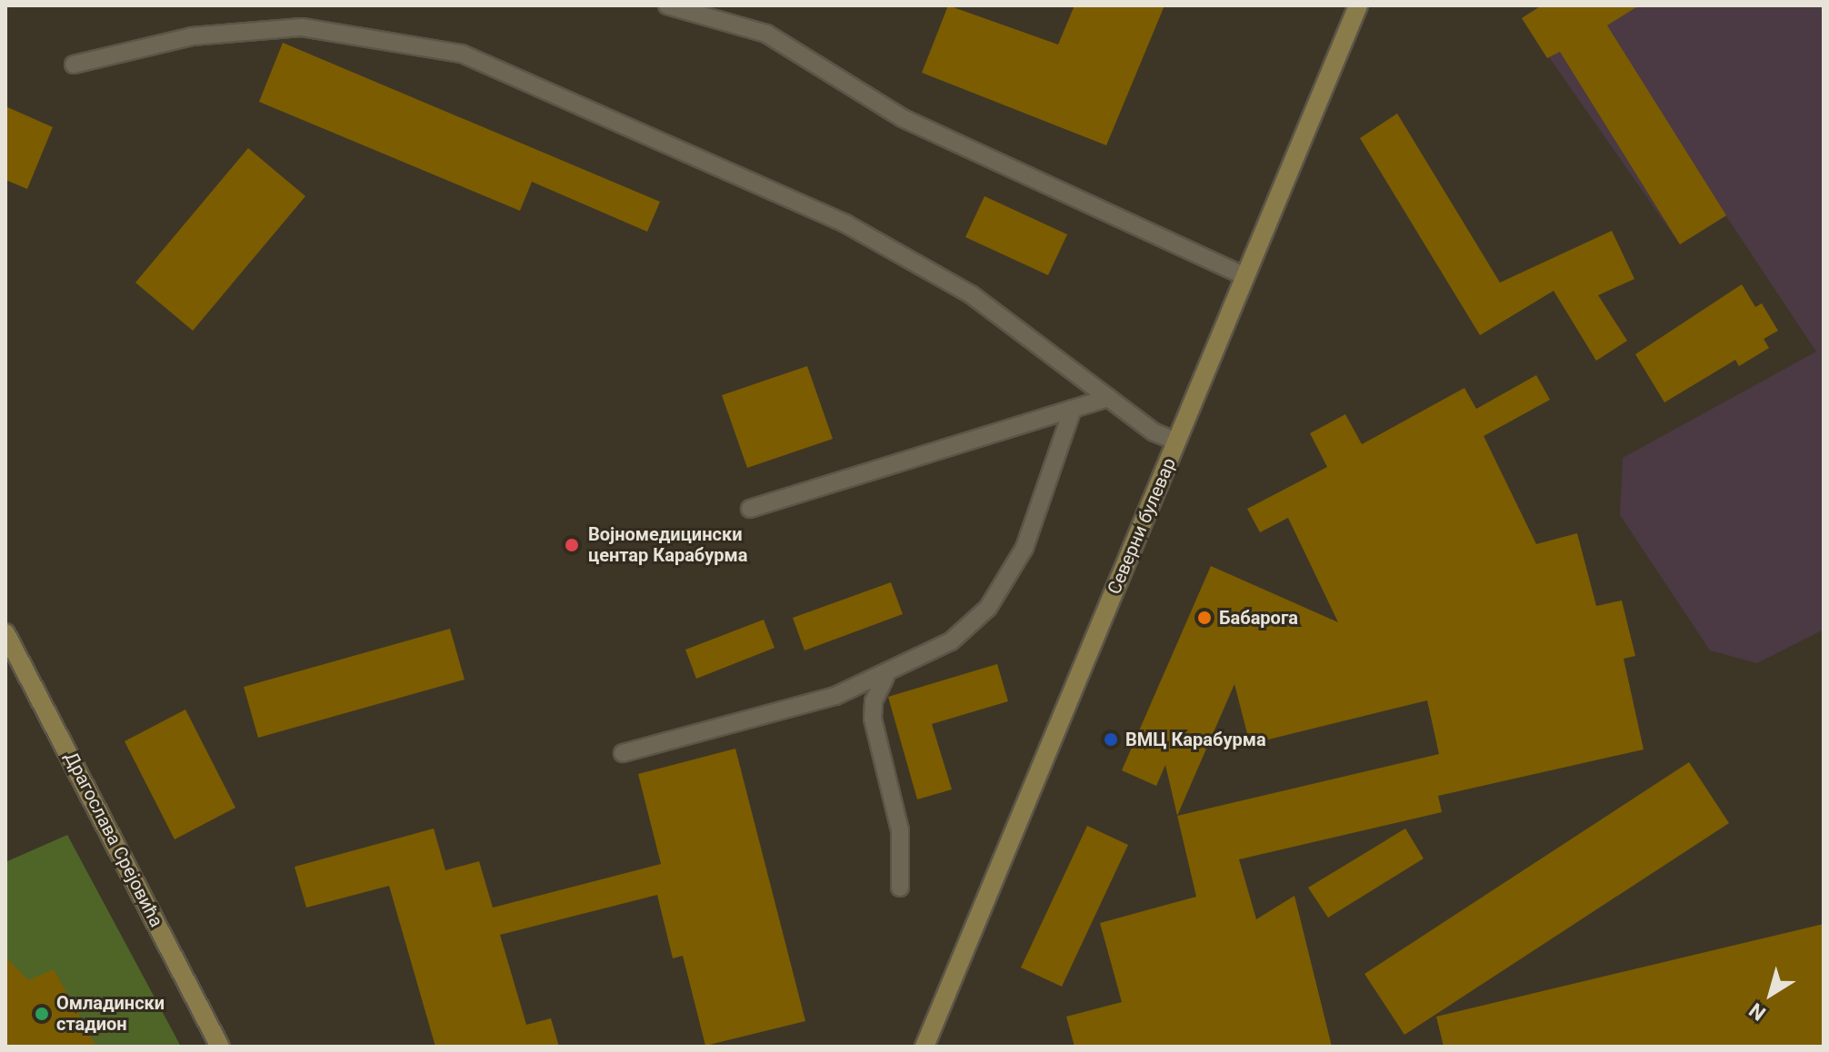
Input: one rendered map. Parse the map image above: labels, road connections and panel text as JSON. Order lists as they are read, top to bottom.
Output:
{
  "streets": {
    "street": ["Северни булевар", "Драгослава Срејовића"]
  },
  "places": [
    "Војномедицински центар Карабурма",
    "Бабарога",
    "ВМЦ Карабурма",
    "Омладински стадион"
  ],
  "north": "bottom left"
}
